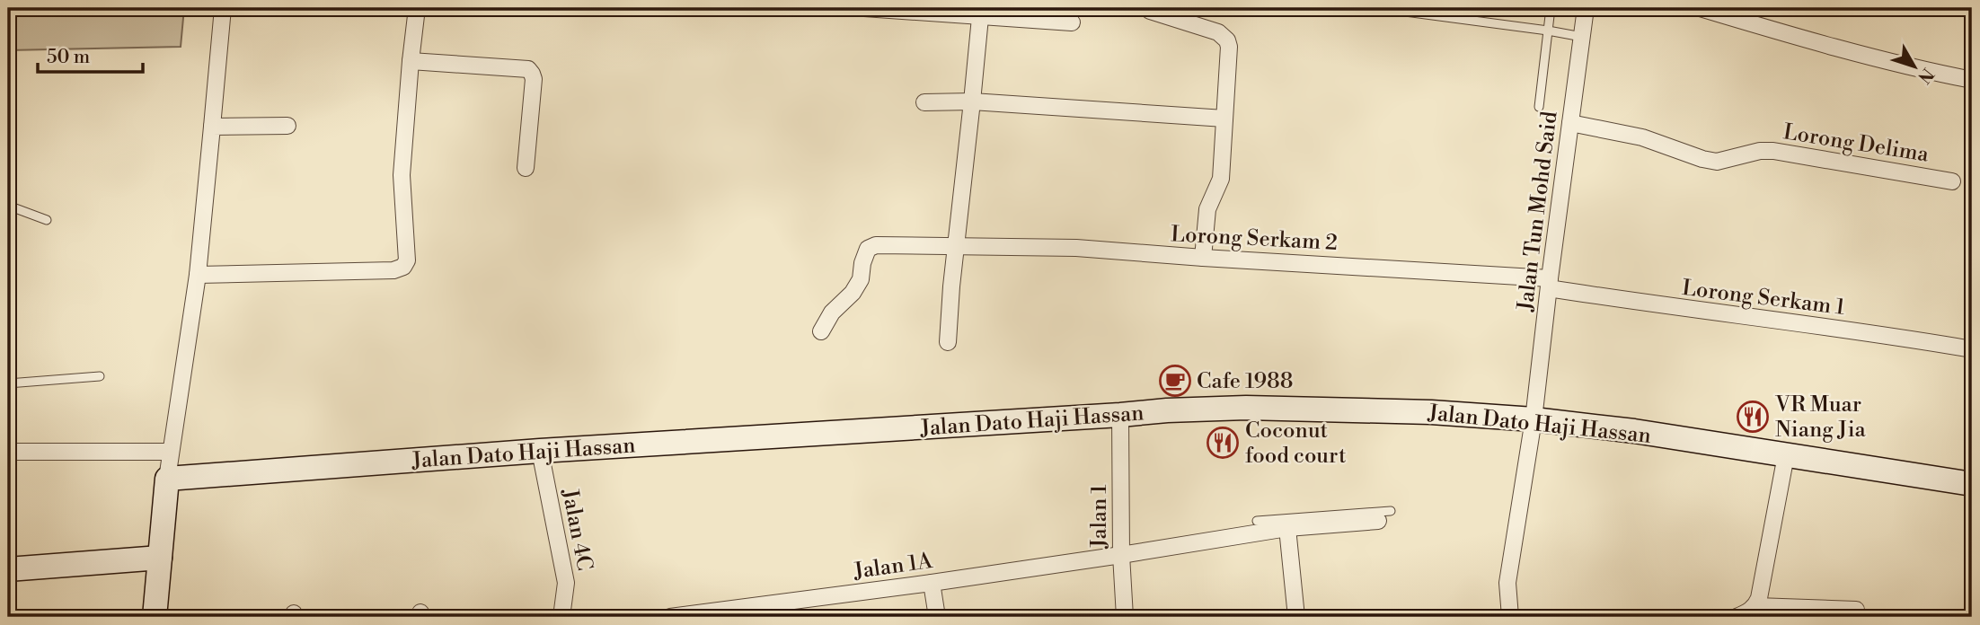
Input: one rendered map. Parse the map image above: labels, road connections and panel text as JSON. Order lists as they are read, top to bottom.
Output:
{
  "streets": {
    "street": [
      "Lorong Delima",
      "Jalan Tun Mohd Said",
      "Lorong Serkam 2",
      "Lorong Serkam 1",
      "Jalan Dato Haji Hassan",
      "Jalan 1",
      "Jalan 4C",
      "Jalan 1A"
    ]
  },
  "crossings": [
    ["Lorong Delima", "Jalan Tun Mohd Said"],
    ["Jalan Tun Mohd Said", "Lorong Serkam 2"],
    ["Jalan Tun Mohd Said", "Lorong Serkam 1"],
    ["Jalan Tun Mohd Said", "Jalan Dato Haji Hassan"],
    ["Lorong Serkam 2", "Lorong Serkam 1"],
    ["Jalan Dato Haji Hassan", "Jalan 1"],
    ["Jalan Dato Haji Hassan", "Jalan 4C"],
    ["Jalan 1", "Jalan 1A"]
  ],
  "places": {
    "cafe": ["Cafe 1988"],
    "restaurant": ["VR Muar Niang Jia", "Coconut food court"]
  },
  "scale_bar": "50 m",
  "north": "bottom right"
}
